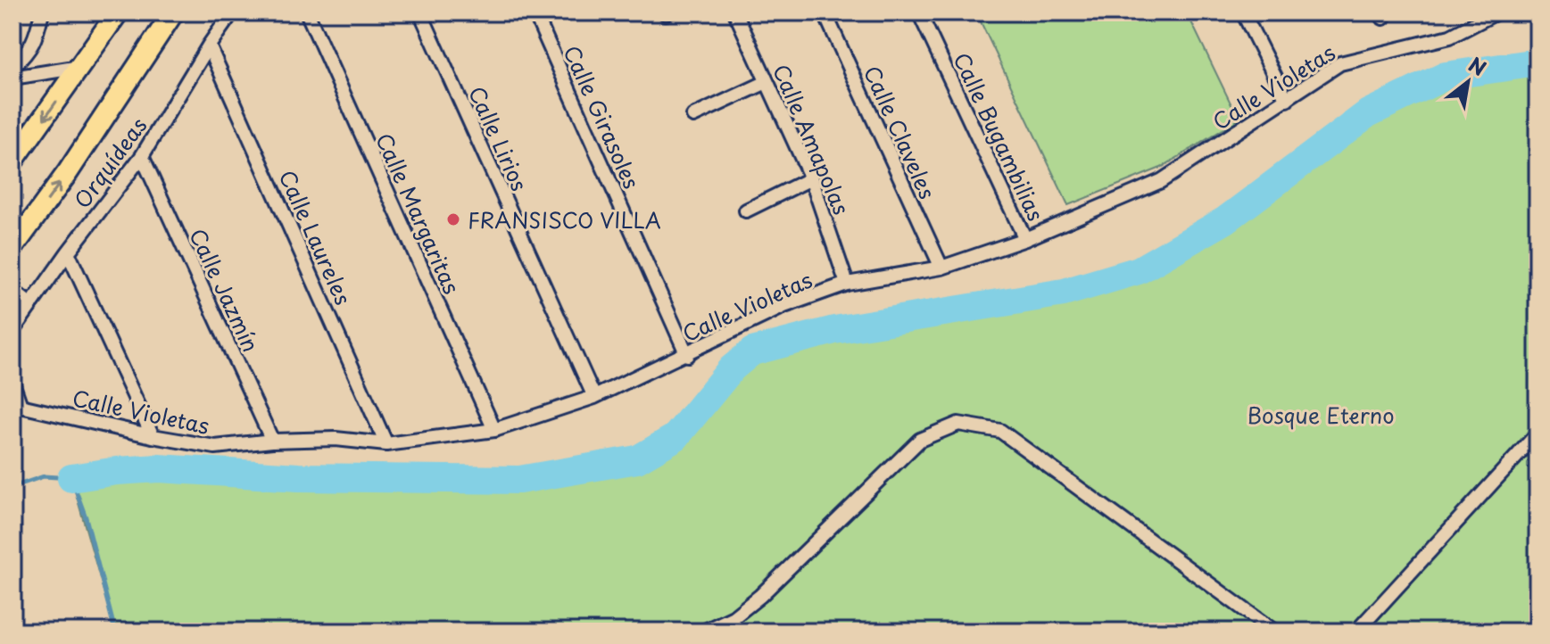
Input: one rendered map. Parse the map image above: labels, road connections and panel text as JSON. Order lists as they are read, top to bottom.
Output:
{
  "streets": {
    "street": [
      "Calle Violetas",
      "Calle Girasoles",
      "Calle Claveles",
      "Calle Bugambilias",
      "Calle Lirios",
      "Calle Amapolas",
      "Orquídeas",
      "Calle Margaritas",
      "Calle Laureles",
      "Calle Jazmín"
    ]
  },
  "crossings": [
    ["Calle Violetas", "Calle Girasoles"],
    ["Calle Violetas", "Calle Claveles"],
    ["Calle Violetas", "Calle Bugambilias"],
    ["Calle Violetas", "Calle Lirios"],
    ["Calle Violetas", "Calle Amapolas"],
    ["Calle Violetas", "Calle Margaritas"],
    ["Calle Violetas", "Calle Laureles"],
    ["Calle Violetas", "Calle Jazmín"],
    ["Orquídeas", "Calle Laureles"],
    ["Orquídeas", "Calle Jazmín"]
  ],
  "parks": ["Bosque Eterno"],
  "places": ["FRANSISCO VILLA"],
  "north": "top right"
}
